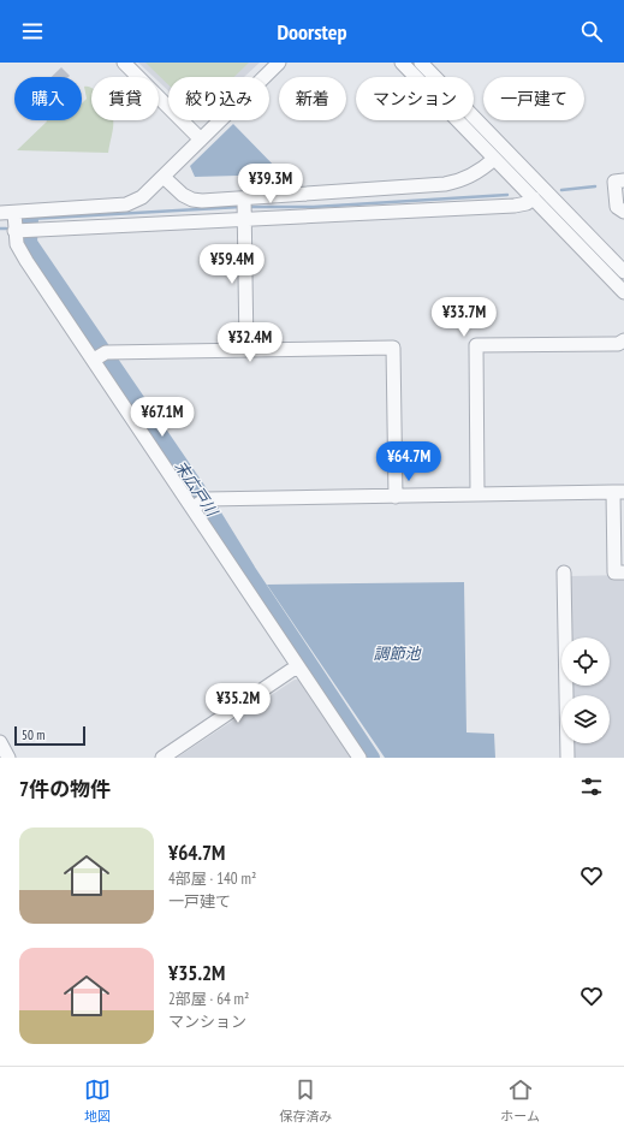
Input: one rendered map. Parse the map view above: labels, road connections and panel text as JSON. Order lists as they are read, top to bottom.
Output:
{
  "water": ["末広戸川", "調節池"],
  "scale_bar": "50 m",
  "page": {
    "header": "Doorstep",
    "chip": [
      "購入",
      "賃貸",
      "絞り込み",
      "新着",
      "マンション",
      "一戸建て"
    ],
    "price": [
      "¥39.3M",
      "¥59.4M",
      "¥33.7M",
      "¥32.4M",
      "¥67.1M",
      "¥64.7M",
      "¥35.2M"
    ],
    "scale": "50 m",
    "heading": "7件の物件",
    "list": [
      {
        "name": "¥64.7M",
        "note": "4部屋 · 140 m² · 一戸建て"
      },
      {
        "name": "¥35.2M",
        "note": "2部屋 · 64 m² · マンション"
      }
    ],
    "tabs": ["地図", "保存済み", "ホーム"]
  }
}
